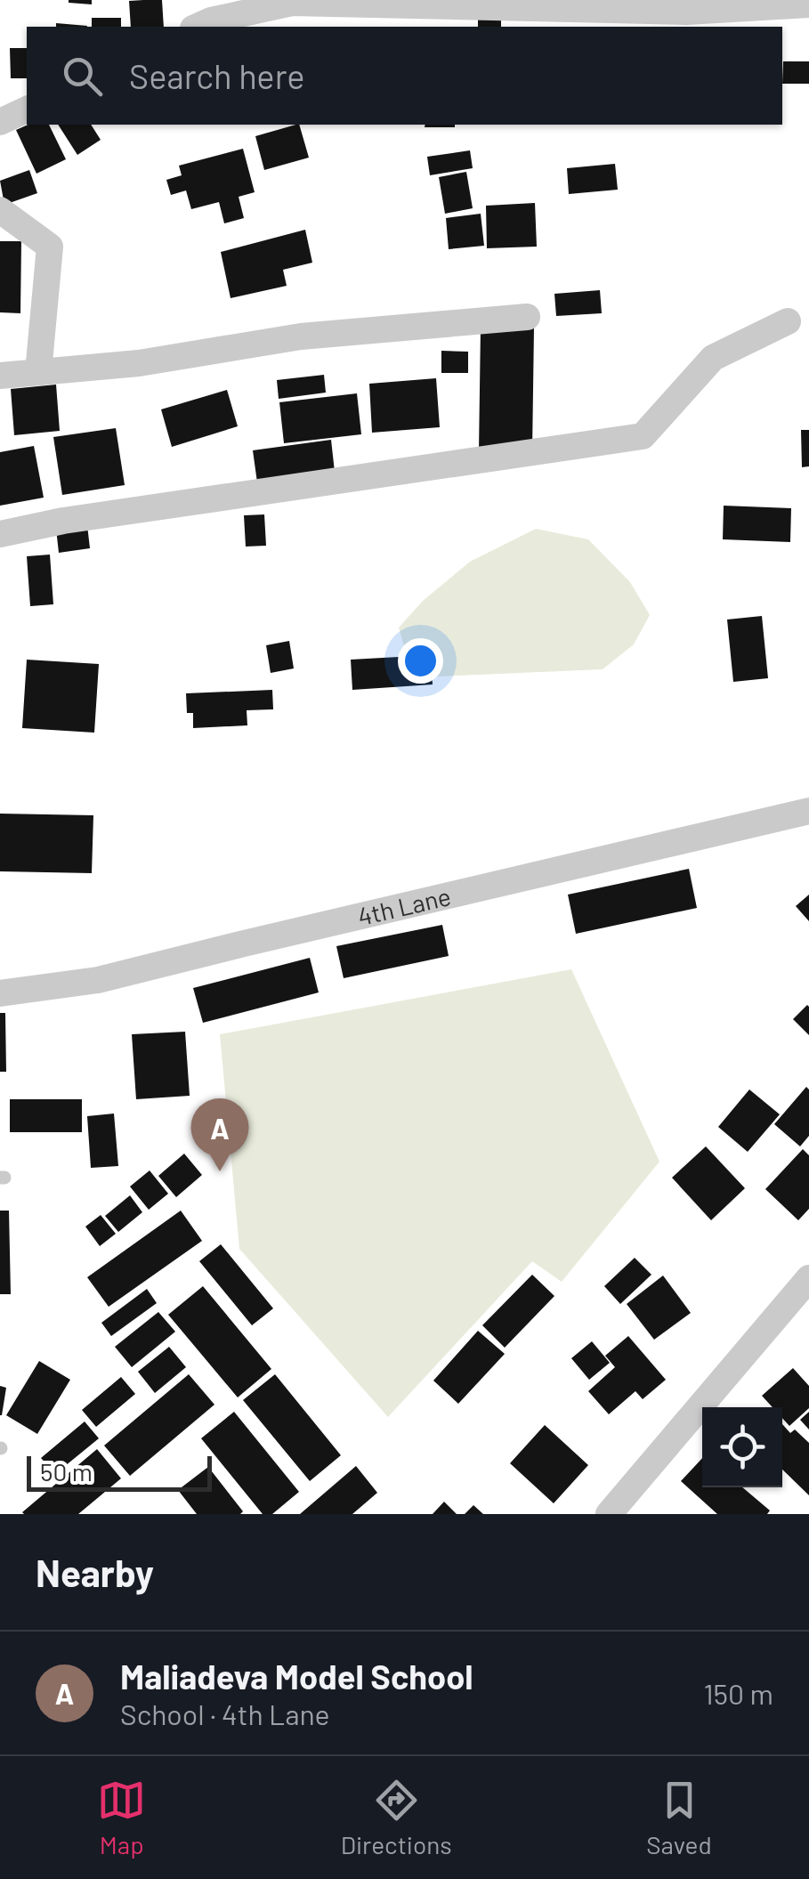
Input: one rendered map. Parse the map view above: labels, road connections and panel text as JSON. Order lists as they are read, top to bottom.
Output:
{
  "streets": {
    "street": ["4th Lane"]
  },
  "scale_bar": "50 m",
  "page": {
    "search": "Search here",
    "pins": "A",
    "scale": "50 m",
    "heading": "Nearby",
    "list": [
      {
        "mark": "A",
        "name": "Maliadeva Model School",
        "note": "School · 4th Lane",
        "value": "150 m"
      }
    ],
    "nav": ["Map", "Directions", "Saved"]
  }
}
